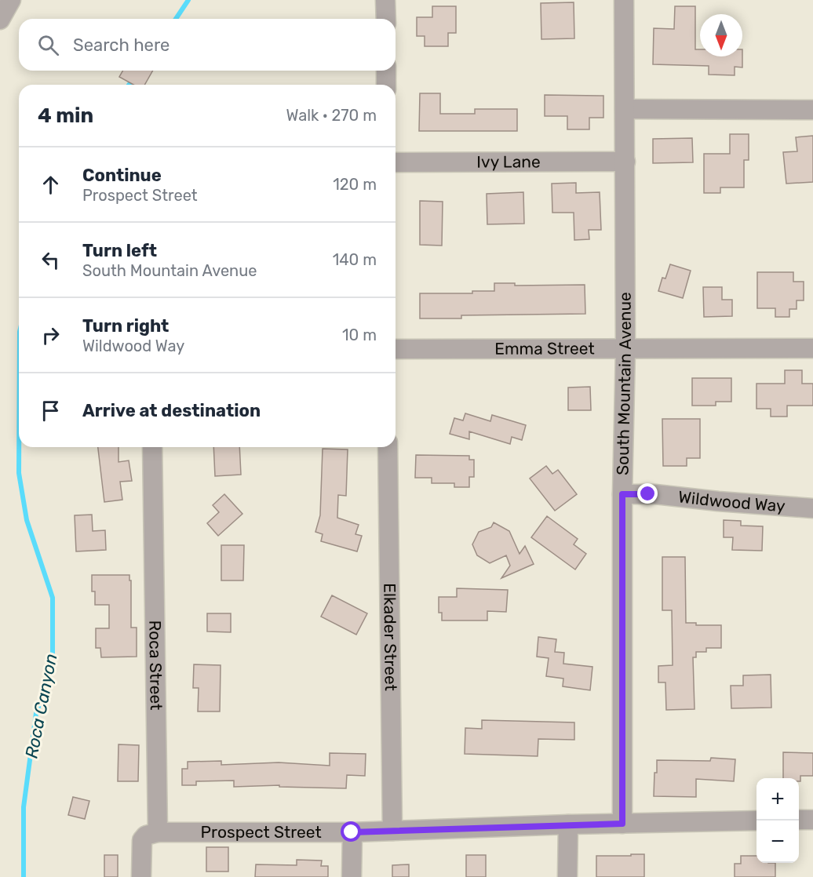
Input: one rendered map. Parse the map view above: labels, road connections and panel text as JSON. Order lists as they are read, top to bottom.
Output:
{
  "streets": {
    "street": [
      "Ivy Lane",
      "Emma Street",
      "South Mountain Avenue",
      "Wildwood Way",
      "Elkader Street",
      "Roca Street",
      "Prospect Street"
    ]
  },
  "crossings": [
    ["Ivy Lane", "South Mountain Avenue"],
    ["Emma Street", "South Mountain Avenue"],
    ["South Mountain Avenue", "Wildwood Way"],
    ["South Mountain Avenue", "Prospect Street"],
    ["Elkader Street", "Prospect Street"],
    ["Roca Street", "Prospect Street"]
  ],
  "water": ["Roca Canyon"],
  "north": "bottom",
  "page": {
    "search": "Search here",
    "heading": ["4 min", "Walk · 270 m"],
    "list": [
      ["Continue", "Prospect Street", "120 m"],
      ["Turn left", "South Mountain Avenue", "140 m"],
      ["Turn right", "Wildwood Way", "10 m"],
      "Arrive at destination"
    ],
    "map_buttons": ["+", "−"]
  }
}
